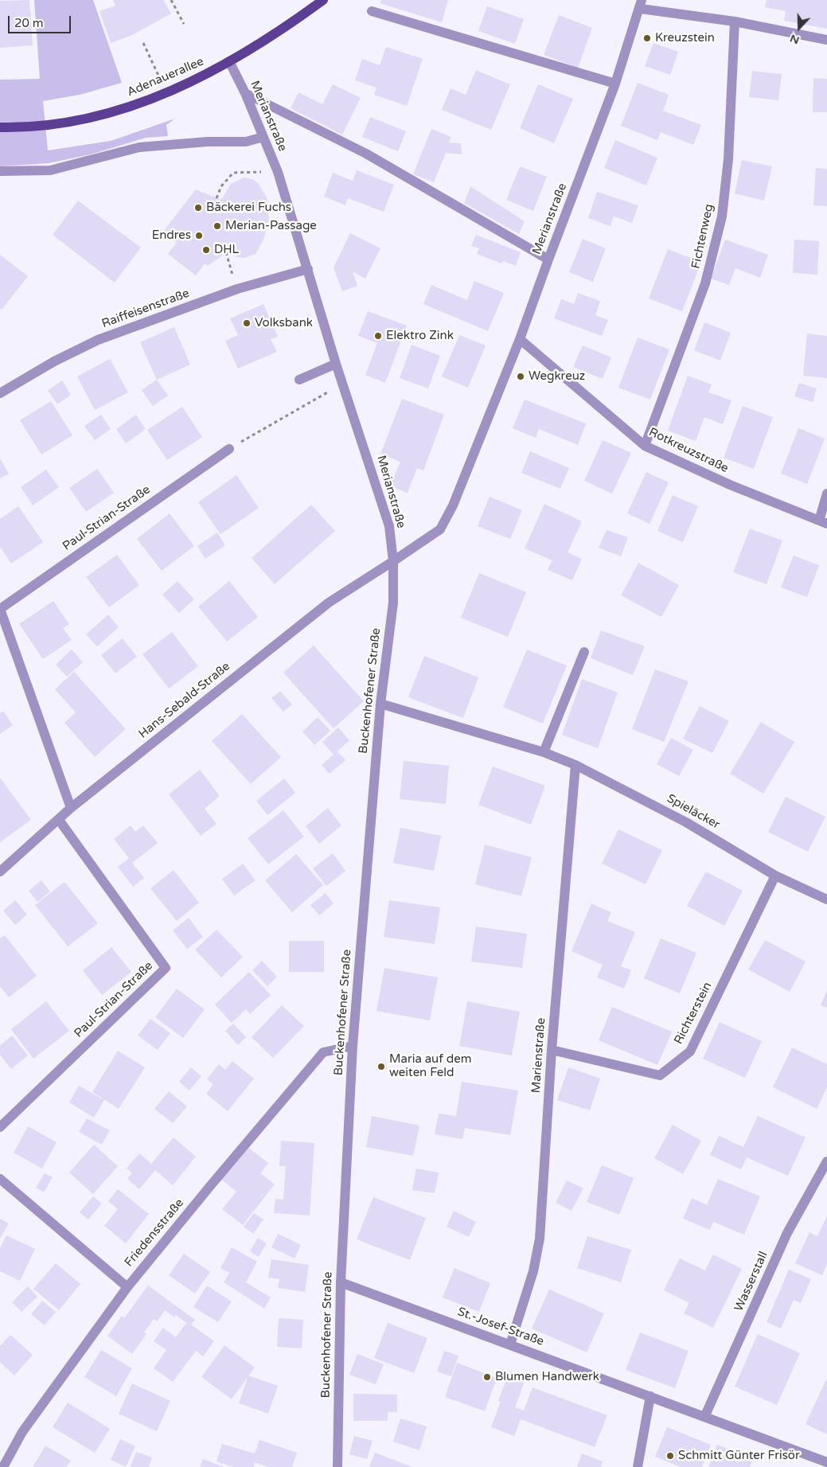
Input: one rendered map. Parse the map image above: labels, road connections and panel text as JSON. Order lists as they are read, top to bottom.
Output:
{
  "streets": {
    "main road": ["Adenauerallee"],
    "street": [
      "Merianstraße",
      "Fichtenweg",
      "Raiffeisenstraße",
      "Rotkreuzstraße",
      "Paul-Strian-Straße",
      "Buckenhofener Straße",
      "Hans-Sebald-Straße",
      "Spieläcker",
      "Richterstein",
      "Marienstraße",
      "Friedensstraße",
      "Wasserstall",
      "St.-Josef-Straße"
    ]
  },
  "crossings": [
    ["Adenauerallee", "Merianstraße"],
    ["Merianstraße", "Raiffeisenstraße"],
    ["Merianstraße", "Rotkreuzstraße"],
    ["Merianstraße", "Buckenhofener Straße"],
    ["Merianstraße", "Hans-Sebald-Straße"],
    ["Fichtenweg", "Rotkreuzstraße"],
    ["Paul-Strian-Straße", "Hans-Sebald-Straße"],
    ["Buckenhofener Straße", "Hans-Sebald-Straße"],
    ["Buckenhofener Straße", "Spieläcker"],
    ["Buckenhofener Straße", "Friedensstraße"],
    ["Buckenhofener Straße", "St.-Josef-Straße"],
    ["Spieläcker", "Richterstein"],
    ["Spieläcker", "Marienstraße"],
    ["Richterstein", "Marienstraße"],
    ["Marienstraße", "St.-Josef-Straße"],
    ["Wasserstall", "St.-Josef-Straße"]
  ],
  "places": [
    "Kreuzstein",
    "Bäckerei Fuchs",
    "Merian-Passage",
    "Endres",
    "DHL",
    "Volksbank",
    "Elektro Zink",
    "Wegkreuz",
    "Maria auf dem weiten Feld",
    "Blumen Handwerk",
    "Schmitt Günter Frisör"
  ],
  "scale_bar": "20 m",
  "north": "bottom"
}
